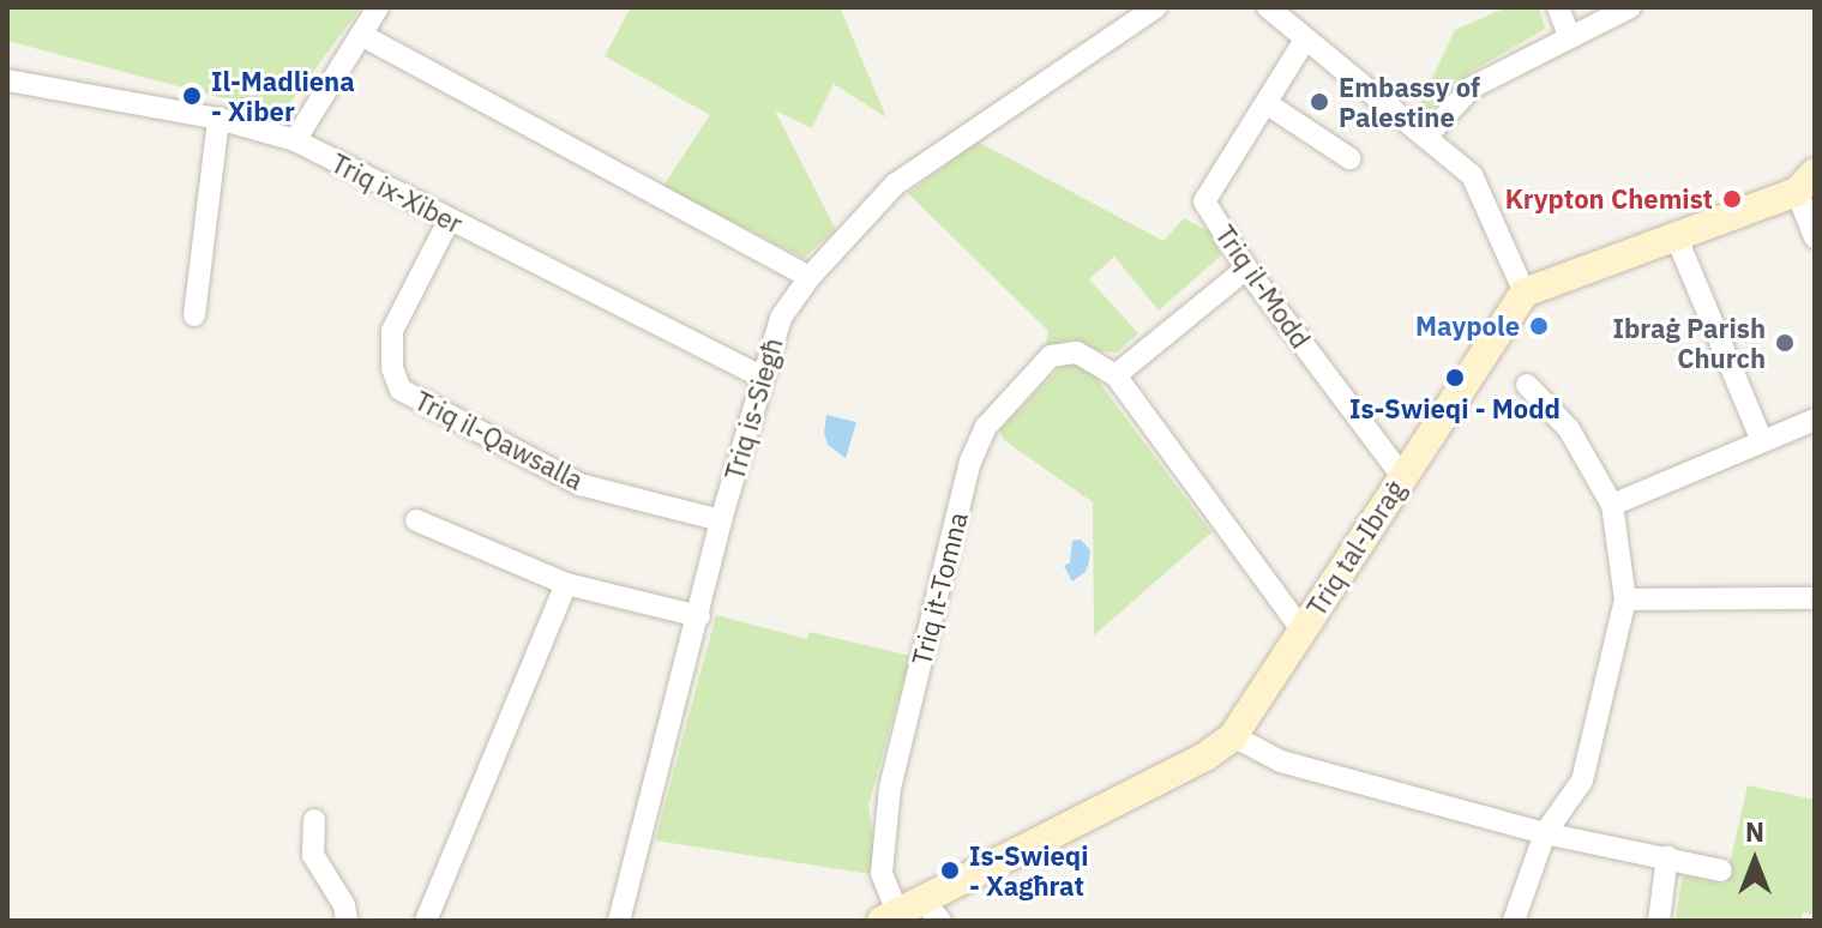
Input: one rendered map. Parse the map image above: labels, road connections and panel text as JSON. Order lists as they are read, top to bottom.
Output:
{
  "streets": {
    "main road": ["Triq tal-Ibraġ"],
    "street": [
      "Triq ix-Xiber",
      "Triq il-Modd",
      "Triq is-Siegħ",
      "Triq il-Qawsalla",
      "Triq it-Tomna"
    ]
  },
  "crossings": [
    ["Triq ix-Xiber", "Triq is-Siegħ"],
    ["Triq ix-Xiber", "Triq il-Qawsalla"],
    ["Triq il-Modd", "Triq tal-Ibraġ"],
    ["Triq is-Siegħ", "Triq il-Qawsalla"],
    ["Triq tal-Ibraġ", "Triq it-Tomna"]
  ],
  "places": [
    "Il-Madliena - Xiber",
    "Embassy of Palestine",
    "Krypton Chemist",
    "Maypole",
    "Ibraġ Parish Church",
    "Is-Swieqi - Modd",
    "Is-Swieqi - Xagħrat"
  ],
  "north": "top"
}
